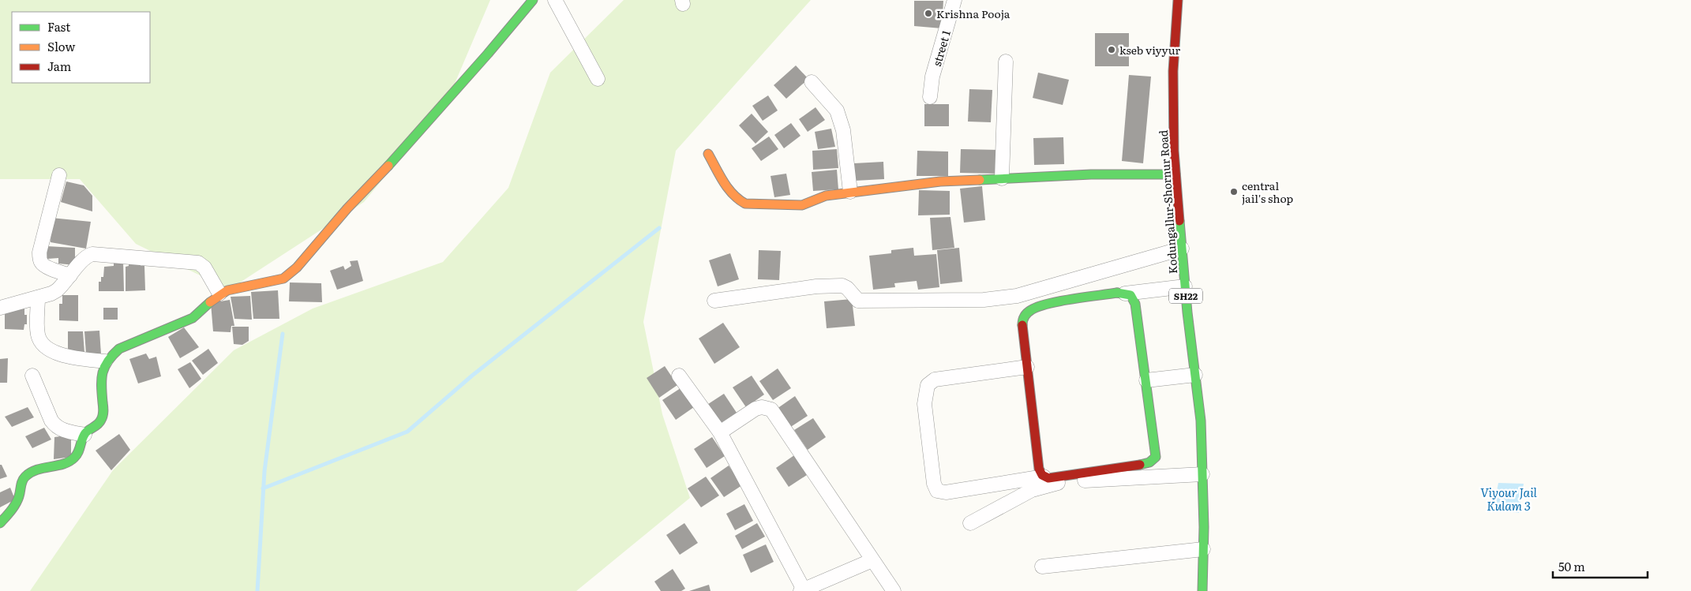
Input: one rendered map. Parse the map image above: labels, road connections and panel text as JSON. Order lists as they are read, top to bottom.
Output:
{
  "streets": {
    "street": ["street 1", "Kodungallur-Shornur Road", "SH22"]
  },
  "water": ["Viyour Jail Kulam 3"],
  "places": ["Krishna Pooja", "kseb viyyur", "central jail's shop"],
  "legend": ["Fast", "Slow", "Jam"],
  "scale_bar": "50 m"
}
